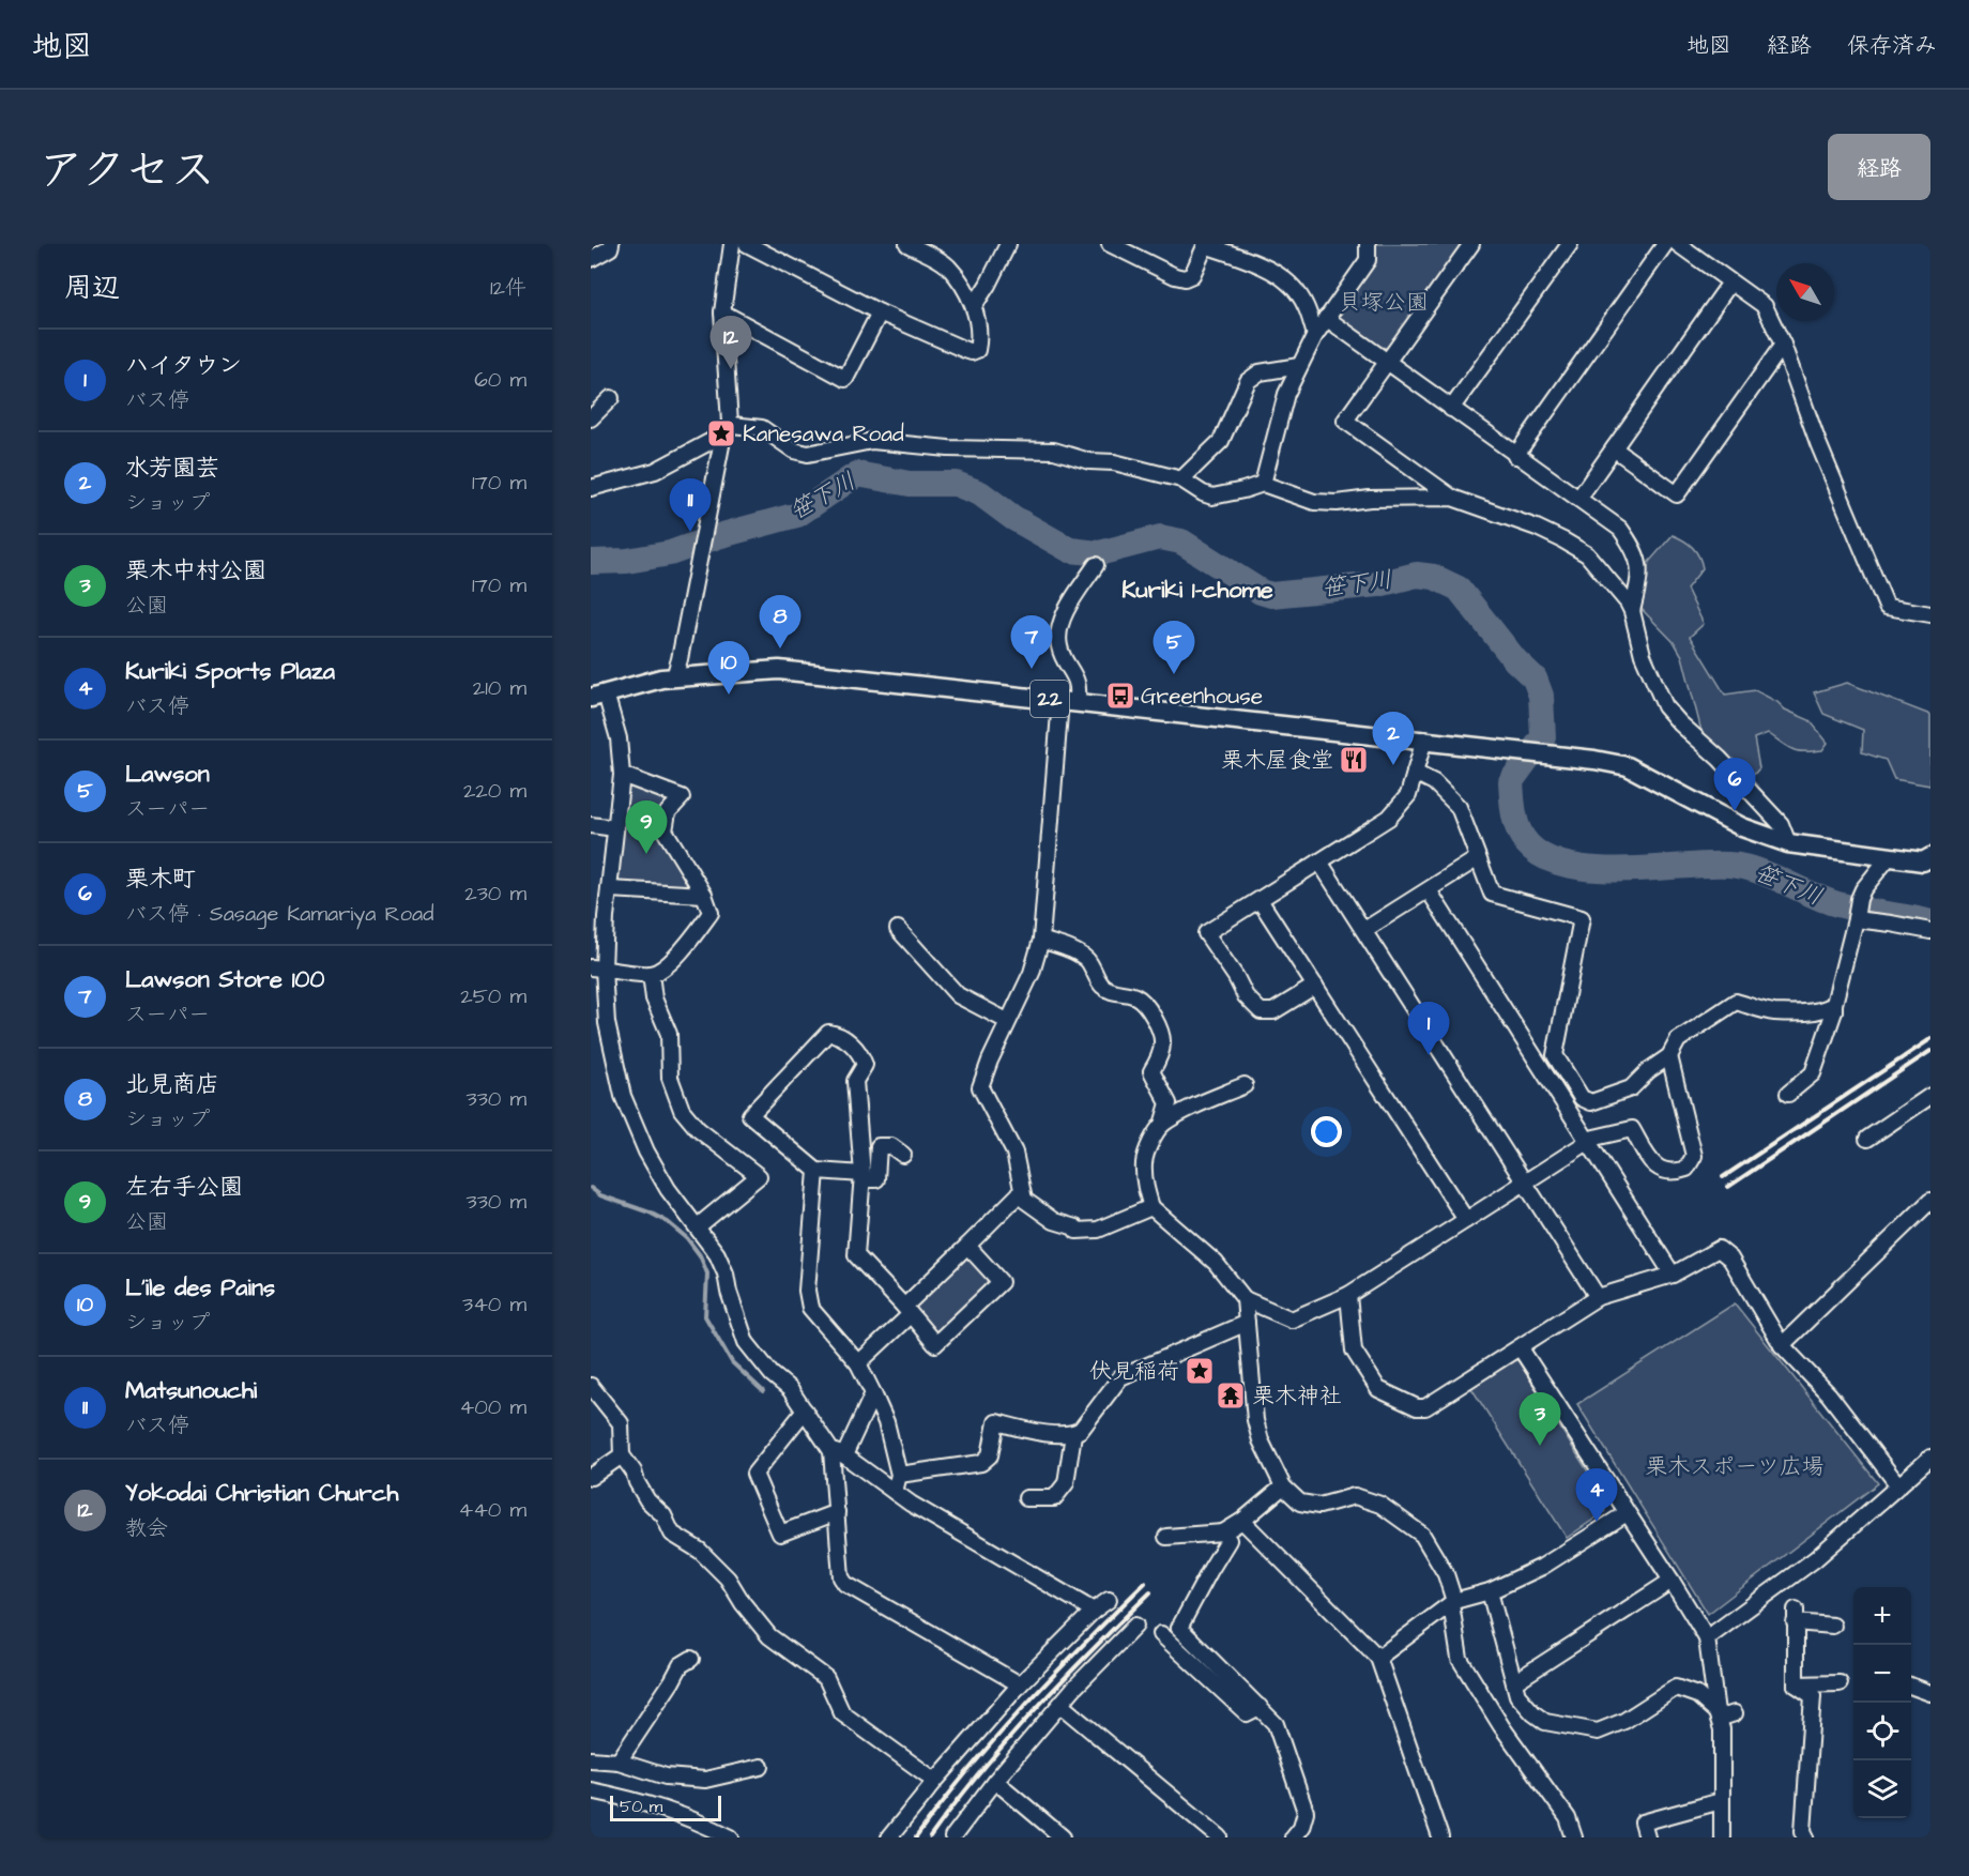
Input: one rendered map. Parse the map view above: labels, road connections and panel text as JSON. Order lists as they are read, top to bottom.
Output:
{
  "streets": {
    "main road": ["22"]
  },
  "districts": ["Kuriki 1-chome"],
  "water": ["笹下川"],
  "parks": ["貝塚公園", "栗木スポーツ広場"],
  "places": {
    "place": ["Kanesawa Road", "伏見稲荷"],
    "bus stop": ["Greenhouse"],
    "restaurant": ["栗木屋食堂"],
    "temple": ["栗木神社"]
  },
  "scale_bar": "50 m",
  "north": "top left",
  "page": {
    "header": "地図",
    "nav": ["地図", "経路", "保存済み"],
    "title": "アクセス",
    "buttons": "経路",
    "heading": ["周辺", "12件"],
    "pins": [
      "12",
      "11",
      "8",
      "7",
      "5",
      "10",
      "2",
      "6",
      "9",
      "1",
      "3",
      "4"
    ],
    "list": [
      {
        "mark": "1",
        "name": "ハイタウン",
        "note": "バス停",
        "value": "60 m"
      },
      {
        "mark": "2",
        "name": "水芳園芸",
        "note": "ショップ",
        "value": "170 m"
      },
      {
        "mark": "3",
        "name": "栗木中村公園",
        "note": "公園",
        "value": "170 m"
      },
      {
        "mark": "4",
        "name": "Kuriki Sports Plaza",
        "note": "バス停",
        "value": "210 m"
      },
      {
        "mark": "5",
        "name": "Lawson",
        "note": "スーパー",
        "value": "220 m"
      },
      {
        "mark": "6",
        "name": "栗木町",
        "note": "バス停 · Sasage Kamariya Road",
        "value": "230 m"
      },
      {
        "mark": "7",
        "name": "Lawson Store 100",
        "note": "スーパー",
        "value": "250 m"
      },
      {
        "mark": "8",
        "name": "北見商店",
        "note": "ショップ",
        "value": "330 m"
      },
      {
        "mark": "9",
        "name": "左右手公園",
        "note": "公園",
        "value": "330 m"
      },
      {
        "mark": "10",
        "name": "L'ile des Pains",
        "note": "ショップ",
        "value": "340 m"
      },
      {
        "mark": "11",
        "name": "Matsunouchi",
        "note": "バス停",
        "value": "400 m"
      },
      {
        "mark": "12",
        "name": "Yokodai Christian Church",
        "note": "教会",
        "value": "440 m"
      }
    ],
    "map_buttons": ["+", "−"],
    "scale": "50 m"
  }
}
